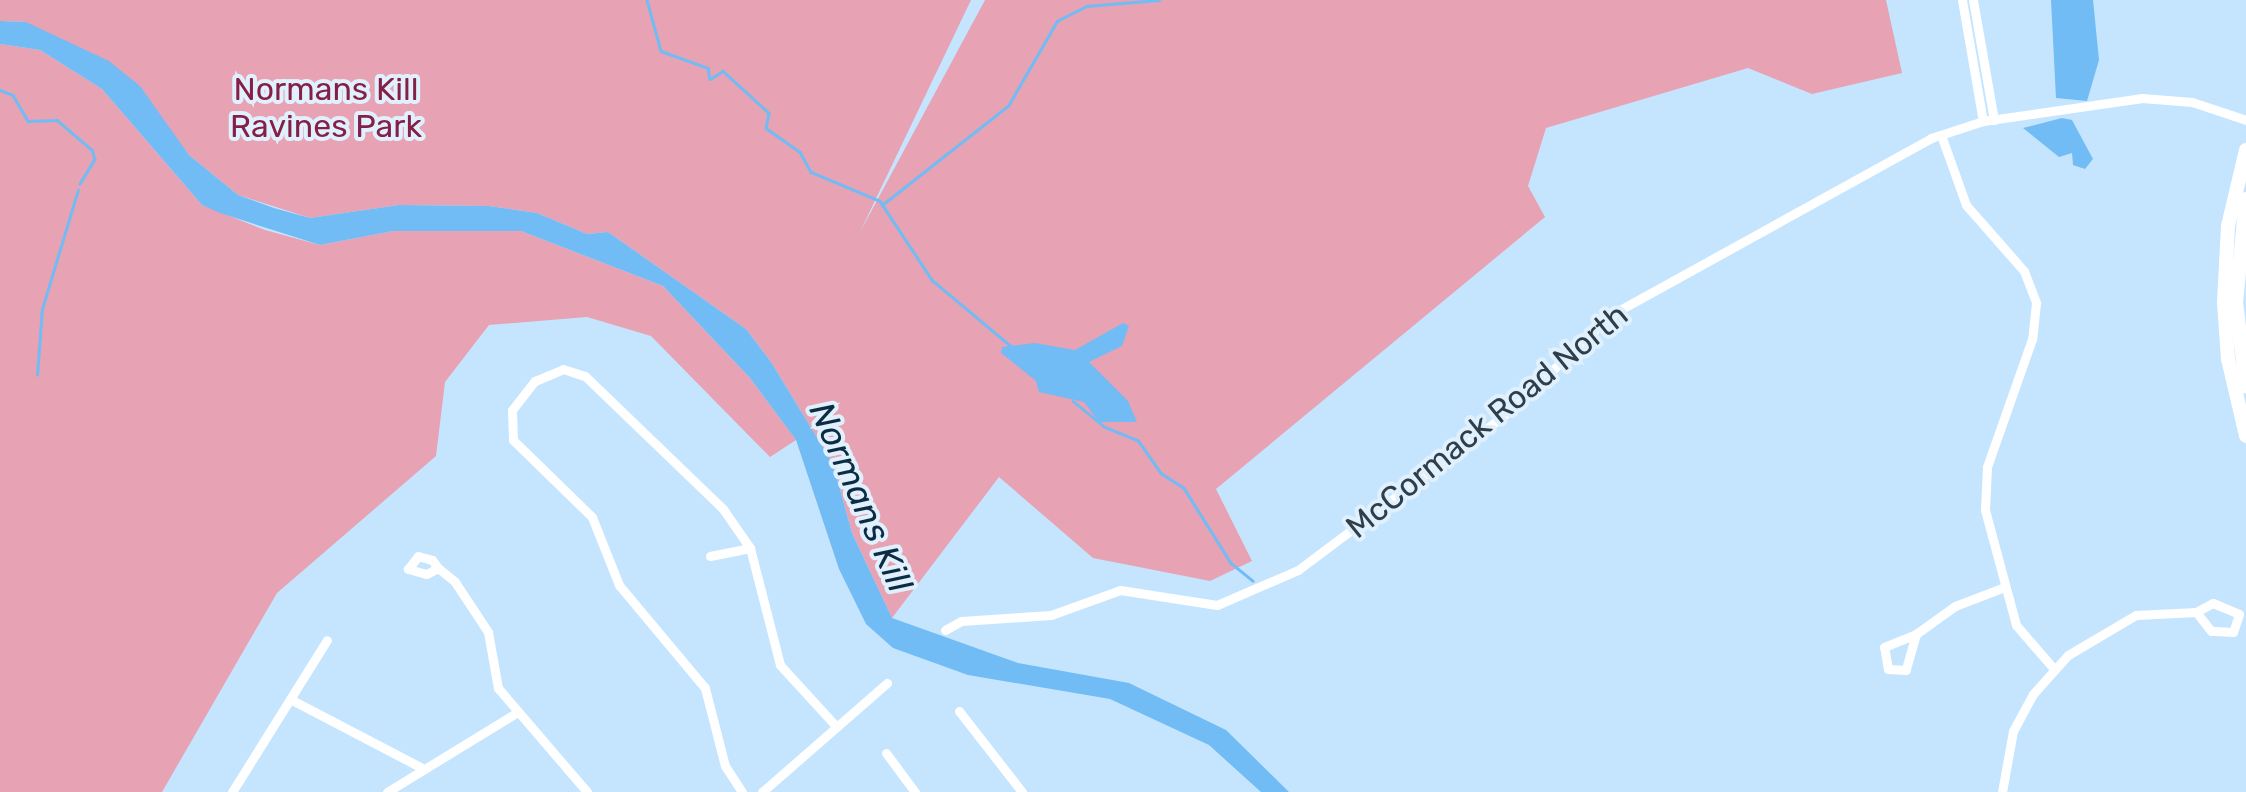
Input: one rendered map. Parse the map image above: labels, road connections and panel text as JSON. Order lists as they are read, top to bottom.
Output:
{
  "streets": {
    "street": ["McCormack Road North"]
  },
  "water": ["Normans Kill"],
  "parks": ["Normans Kill Ravines Park"]
}
